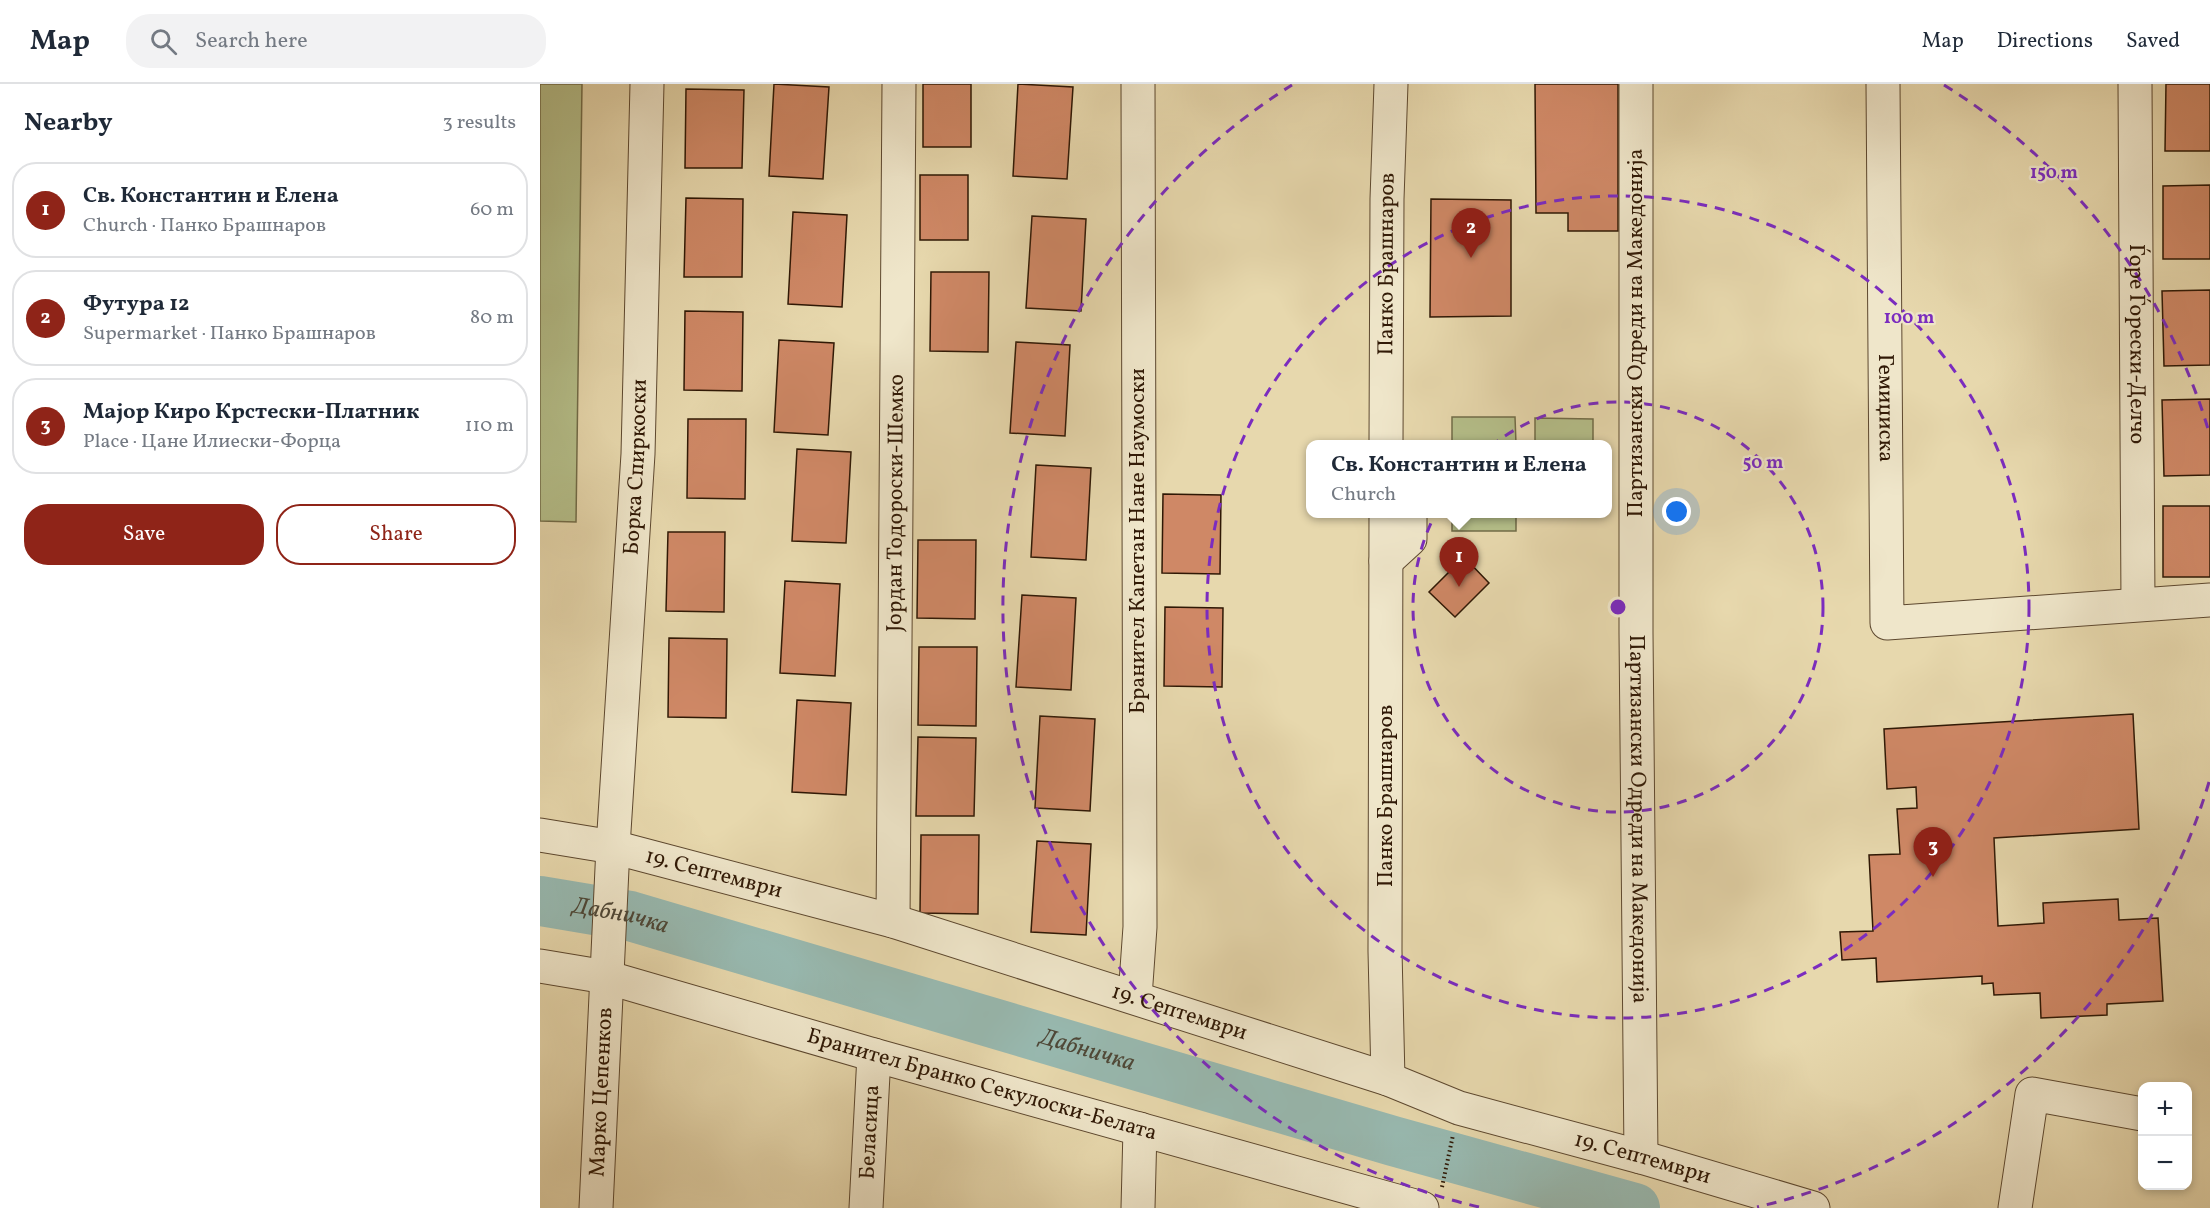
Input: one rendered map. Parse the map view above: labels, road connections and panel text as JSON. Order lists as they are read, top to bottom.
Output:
{
  "streets": {
    "street": [
      "Панко Брашнаров",
      "Партизански Одреди на Македонија",
      "Ѓоре Ѓорески-Делчо",
      "Гемиџиска",
      "Борка Спиркоски",
      "Јордан Тодороски-Шемко",
      "Бранител Капетан Нане Наумоски",
      "19. Септември",
      "Бранител Бранко Секулоски-Белата",
      "Марко Цепенков",
      "Беласица"
    ]
  },
  "crossings": [
    ["Панко Брашнаров", "19. Септември"],
    ["Партизански Одреди на Македонија", "19. Септември"],
    ["Ѓоре Ѓорески-Делчо", "Гемиџиска"],
    ["Борка Спиркоски", "19. Септември"],
    ["Борка Спиркоски", "Бранител Бранко Секулоски-Белата"],
    ["Борка Спиркоски", "Марко Цепенков"],
    ["Јордан Тодороски-Шемко", "19. Септември"],
    ["Бранител Капетан Нане Наумоски", "19. Септември"],
    ["Бранител Бранко Секулоски-Белата", "Марко Цепенков"],
    ["Бранител Бранко Секулоски-Белата", "Беласица"]
  ],
  "water": ["Дабничка"],
  "page": {
    "header": "Map",
    "search": "Search here",
    "nav": ["Map", "Directions", "Saved"],
    "heading": ["Nearby", "3 results"],
    "list": [
      {
        "mark": "1",
        "name": "Св. Константин и Елена",
        "note": "Church · Панко Брашнаров",
        "value": "60 m"
      },
      {
        "mark": "2",
        "name": "Футура 12",
        "note": "Supermarket · Панко Брашнаров",
        "value": "80 m"
      },
      {
        "mark": "3",
        "name": "Мајор Киро Крстески-Платник",
        "note": "Place · Цане Илиески-Форца",
        "value": "110 m"
      }
    ],
    "pins": ["2", "1", "3"],
    "popup": ["Св. Константин и Елена", "Church"],
    "buttons": ["Save", "Share"],
    "map_buttons": ["+", "−"]
  },
  "rings": ["150 m", "100 m", "50 m"]
}
